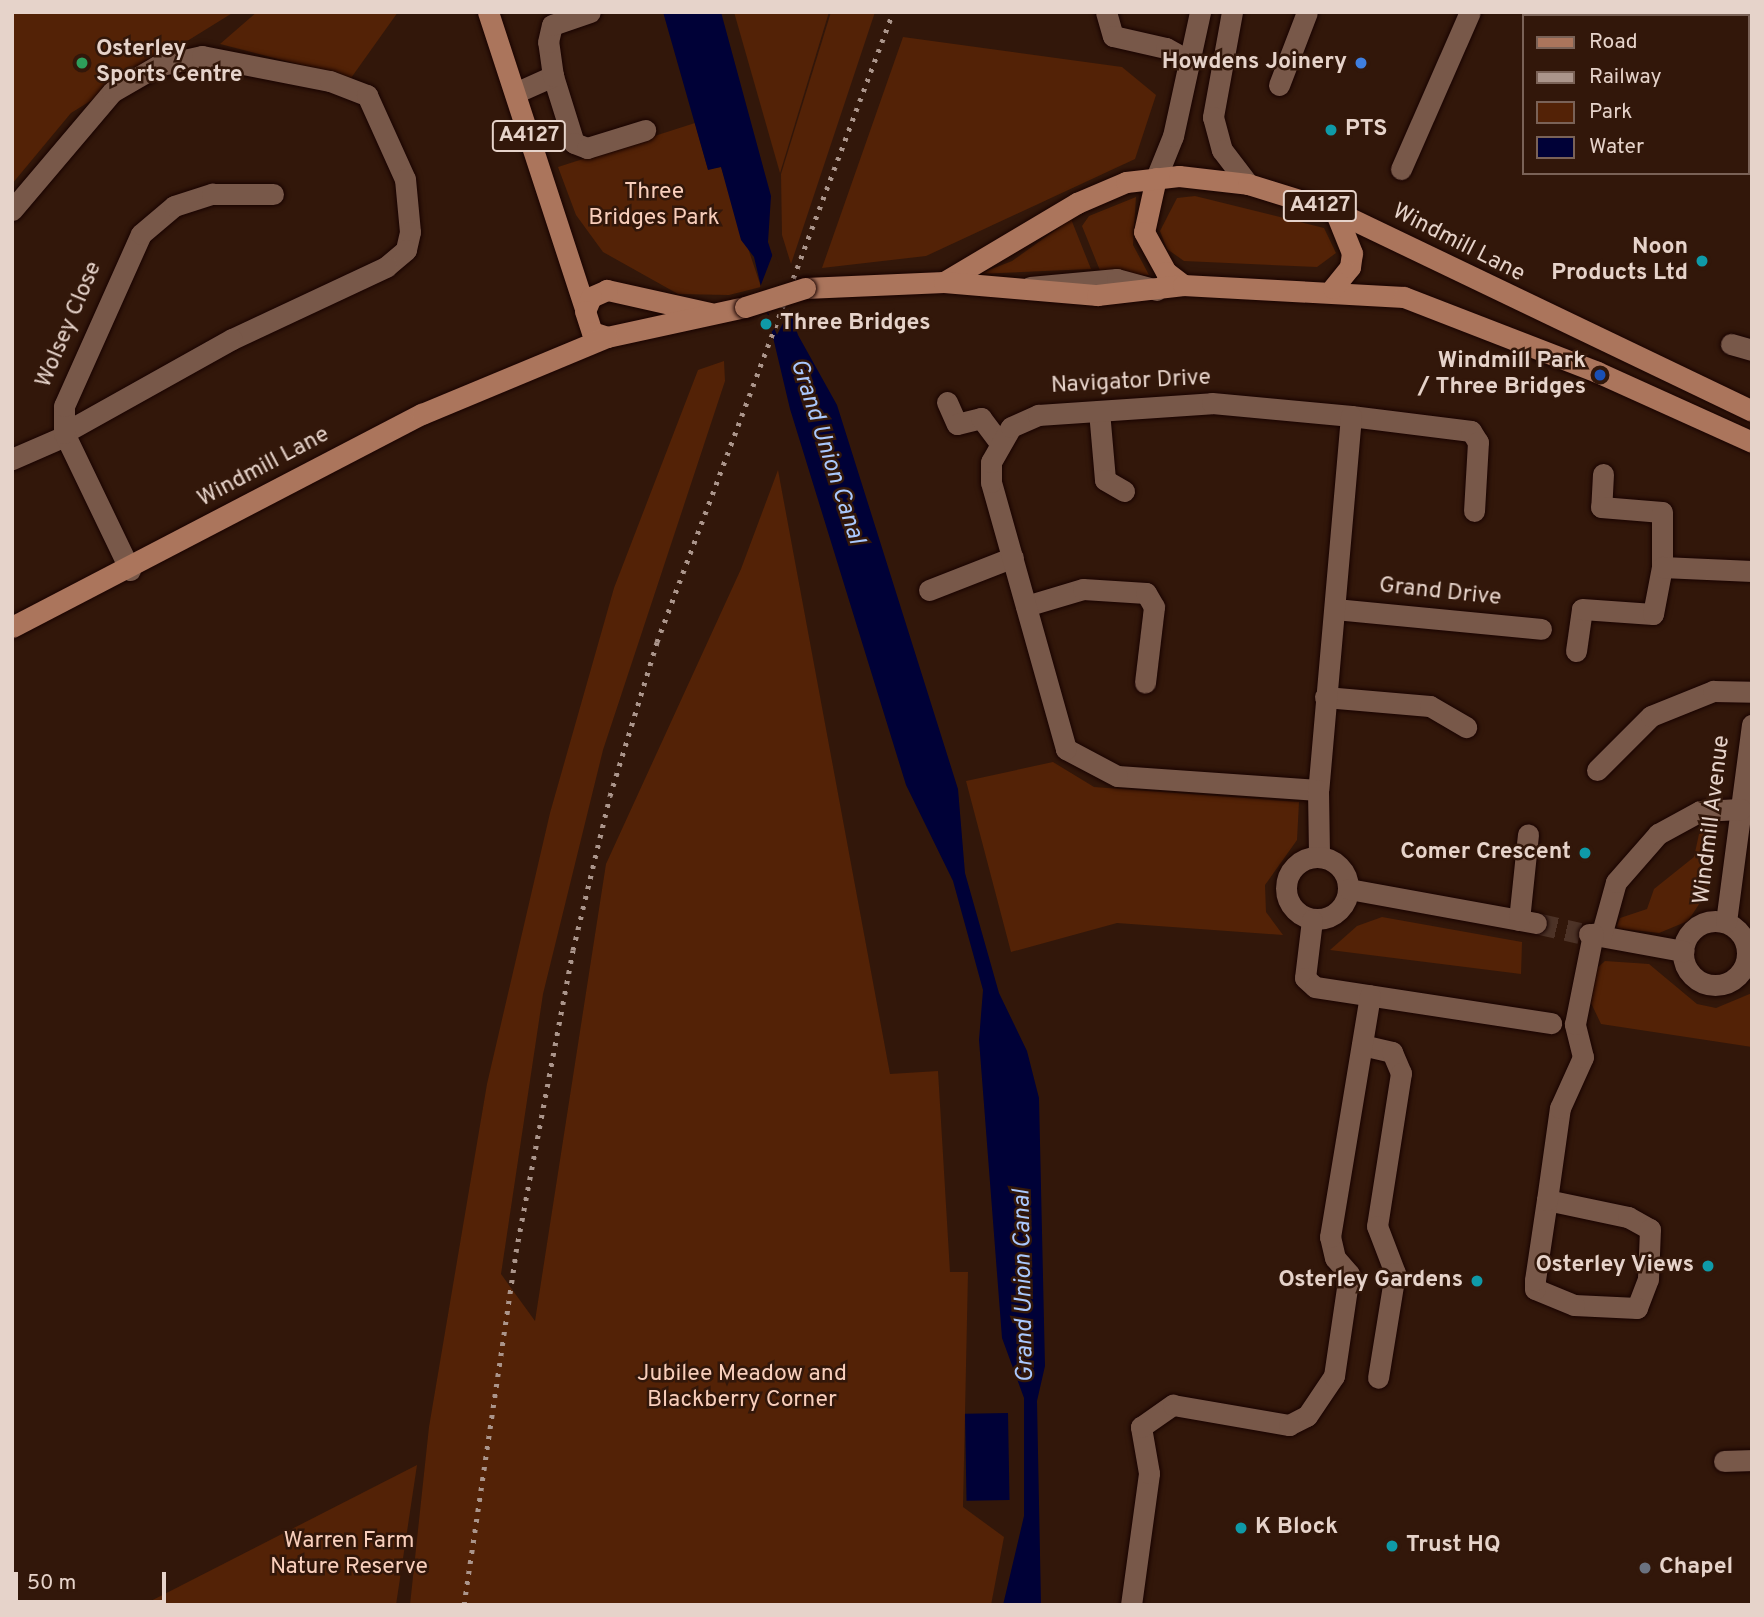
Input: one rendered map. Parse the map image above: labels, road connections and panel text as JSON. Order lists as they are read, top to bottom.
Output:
{
  "streets": {
    "main road": ["A4127", "Windmill Lane"],
    "street": [
      "Wolsey Close",
      "Navigator Drive",
      "Grand Drive",
      "Windmill Avenue"
    ]
  },
  "crossings": [
    ["A4127", "Windmill Lane"]
  ],
  "water": ["Grand Union Canal"],
  "parks": ["Three Bridges Park", "Jubilee Meadow and Blackberry Corner", "Warren Farm Nature Reserve"],
  "places": [
    "Osterley Sports Centre",
    "Howdens Joinery",
    "PTS",
    "Noon Products Ltd",
    "Three Bridges",
    "Windmill Park / Three Bridges",
    "Comer Crescent",
    "Osterley Views",
    "Osterley Gardens",
    "K Block",
    "Trust HQ",
    "Chapel"
  ],
  "legend": [
    "Road",
    "Railway",
    "Park",
    "Water"
  ],
  "scale_bar": "50 m"
}
